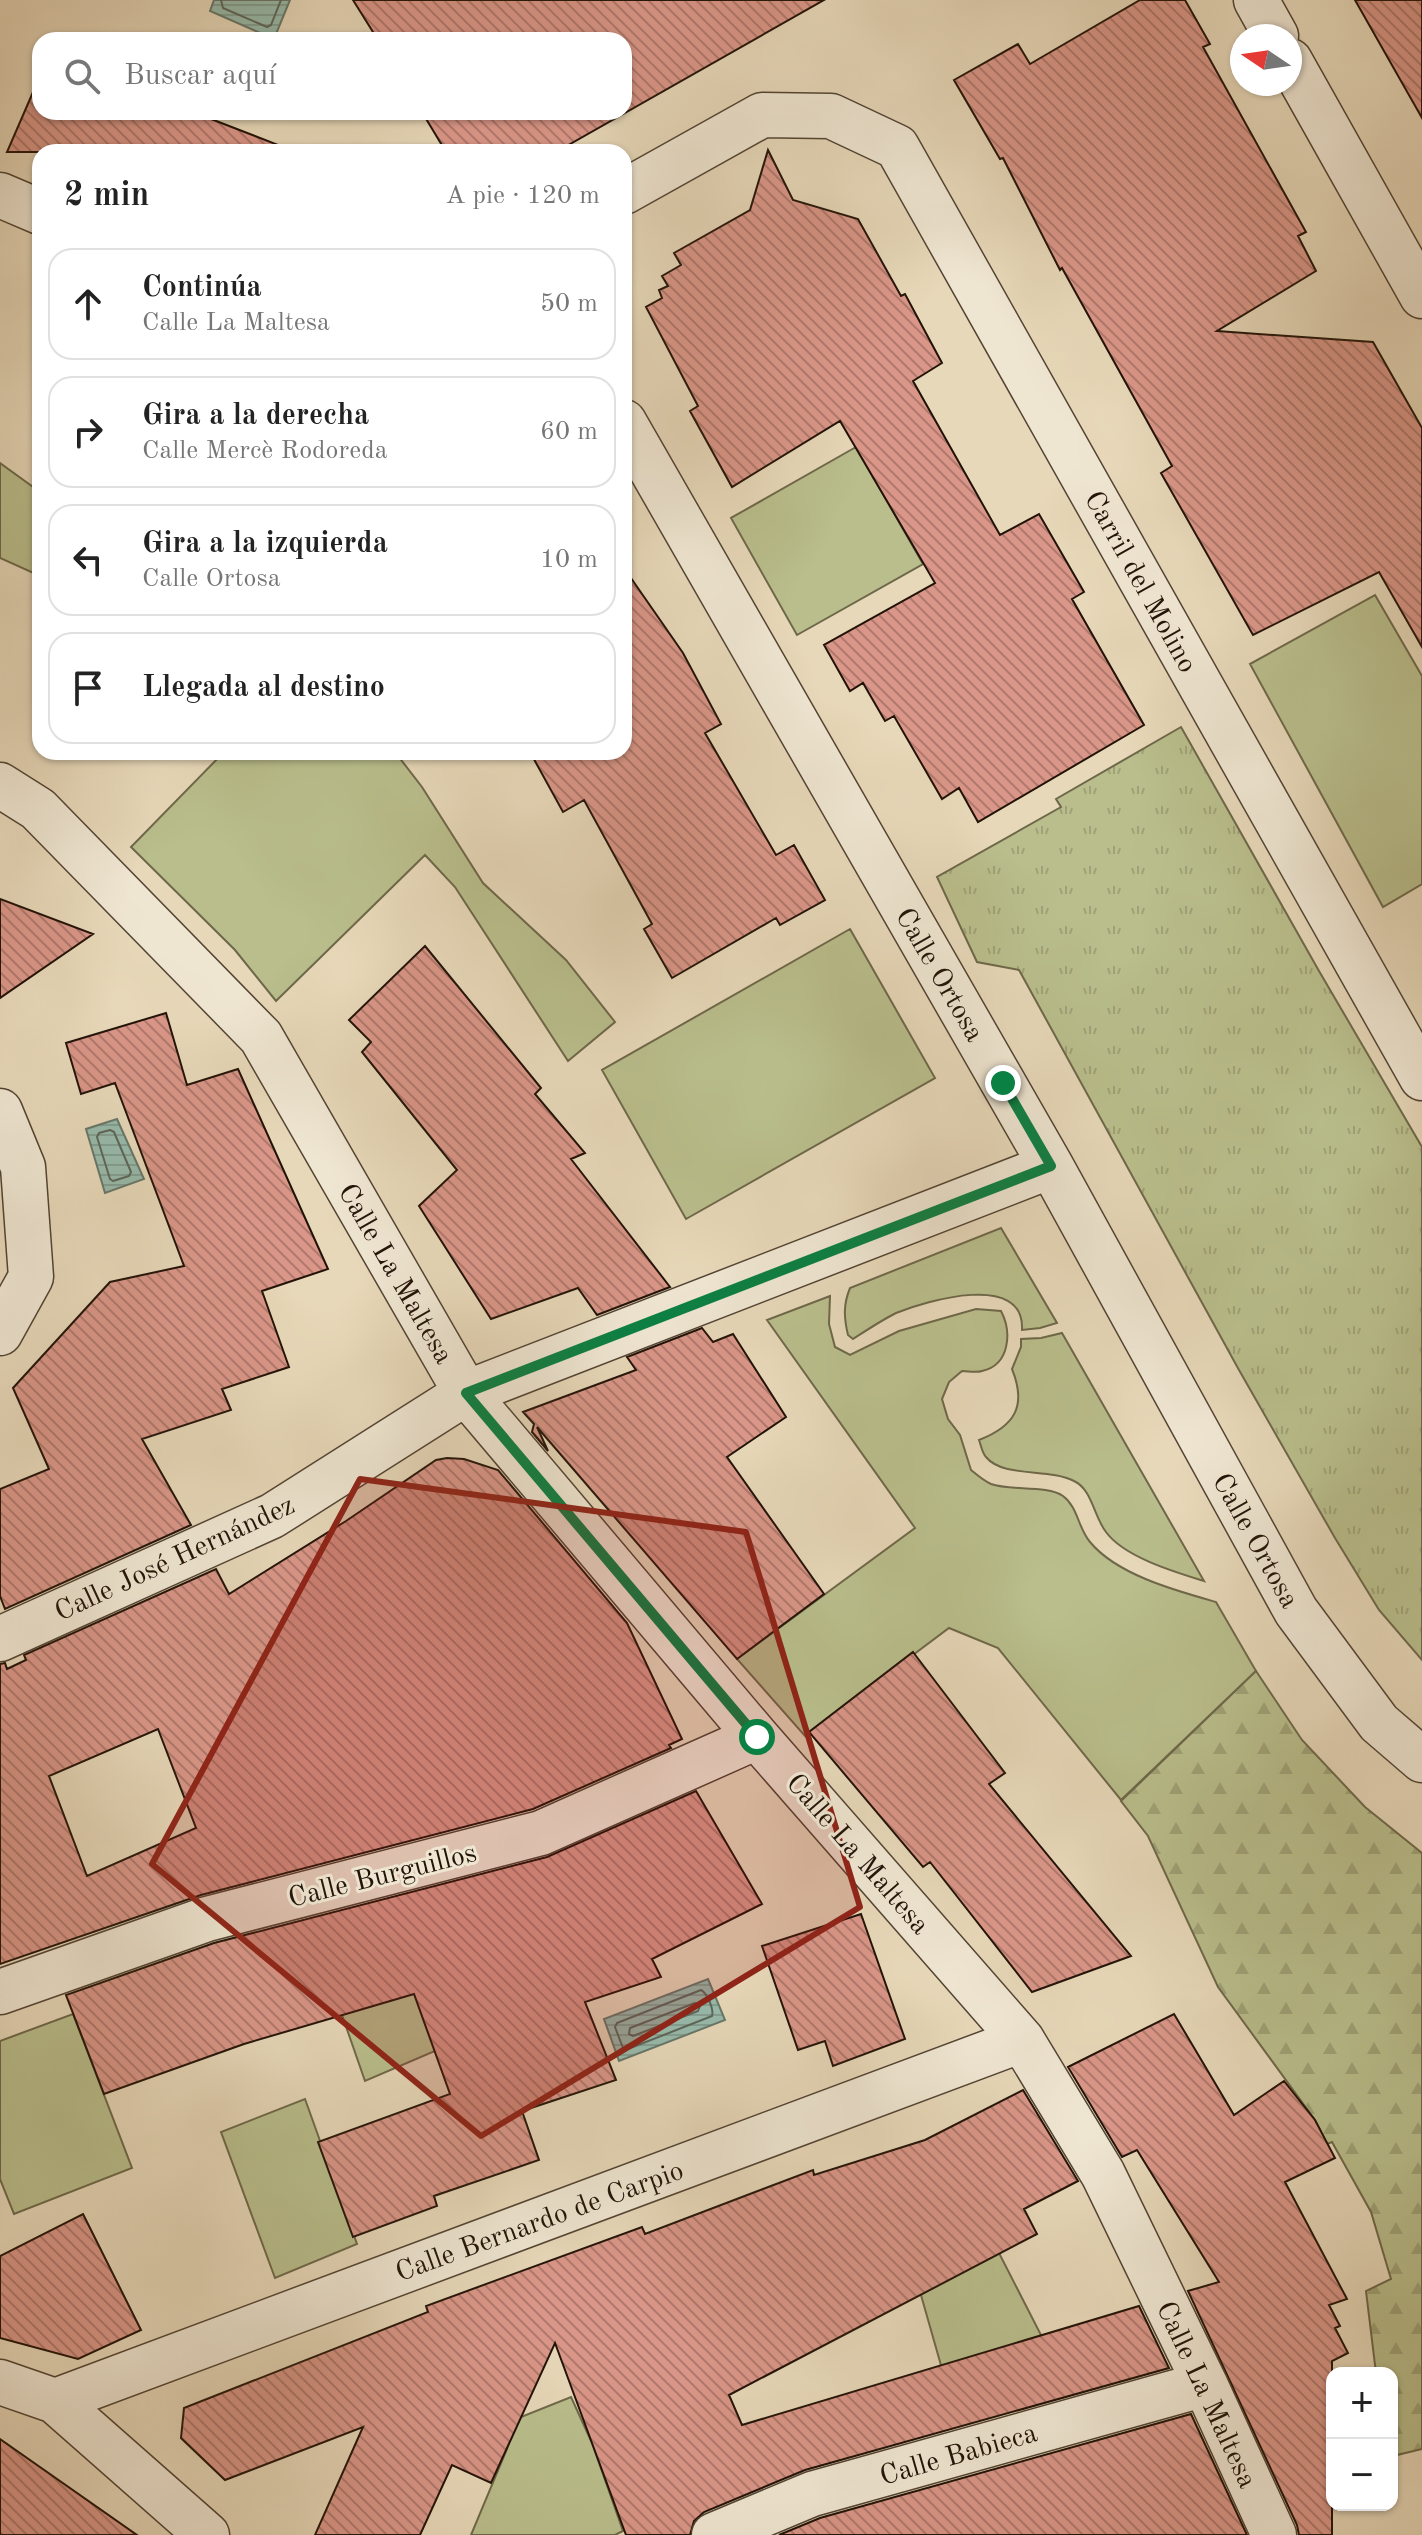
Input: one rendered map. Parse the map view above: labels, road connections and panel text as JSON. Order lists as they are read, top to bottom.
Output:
{
  "streets": {
    "street": [
      "Carril del Molino",
      "Calle Ortosa",
      "Calle La Maltesa",
      "Calle José Hernández",
      "Calle Burguillos",
      "Calle Bernardo de Carpio",
      "Calle Babieca"
    ]
  },
  "crossings": [
    ["Calle Ortosa", "Calle José Hernández"],
    ["Calle La Maltesa", "Calle José Hernández"],
    ["Calle La Maltesa", "Calle Burguillos"],
    ["Calle La Maltesa", "Calle Bernardo de Carpio"],
    ["Calle La Maltesa", "Calle Babieca"]
  ],
  "north": "left",
  "page": {
    "search": "Buscar aquí",
    "heading": ["2 min", "A pie · 120 m"],
    "list": [
      ["Continúa", "Calle La Maltesa", "50 m"],
      ["Gira a la derecha", "Calle Mercè Rodoreda", "60 m"],
      ["Gira a la izquierda", "Calle Ortosa", "10 m"],
      "Llegada al destino"
    ],
    "map_buttons": ["+", "−"]
  }
}
